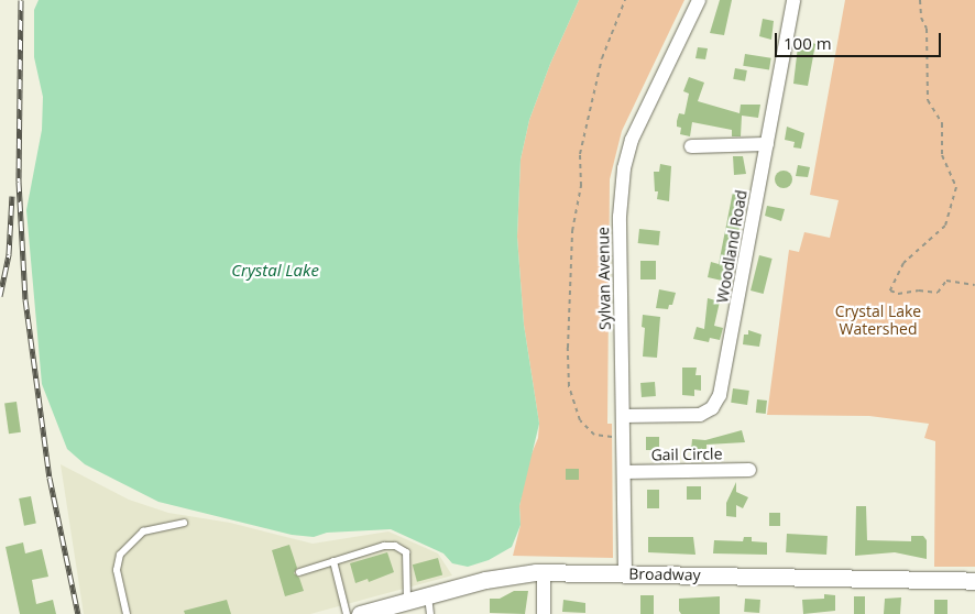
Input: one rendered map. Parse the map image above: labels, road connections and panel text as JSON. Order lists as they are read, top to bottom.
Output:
{
  "streets": {
    "street": [
      "Woodland Road",
      "Sylvan Avenue",
      "Gail Circle",
      "Broadway"
    ]
  },
  "crossings": [
    ["Woodland Road", "Sylvan Avenue"],
    ["Sylvan Avenue", "Gail Circle"],
    ["Sylvan Avenue", "Broadway"]
  ],
  "water": ["Crystal Lake"],
  "parks": ["Crystal Lake Watershed"],
  "scale_bar": "100 m"
}
